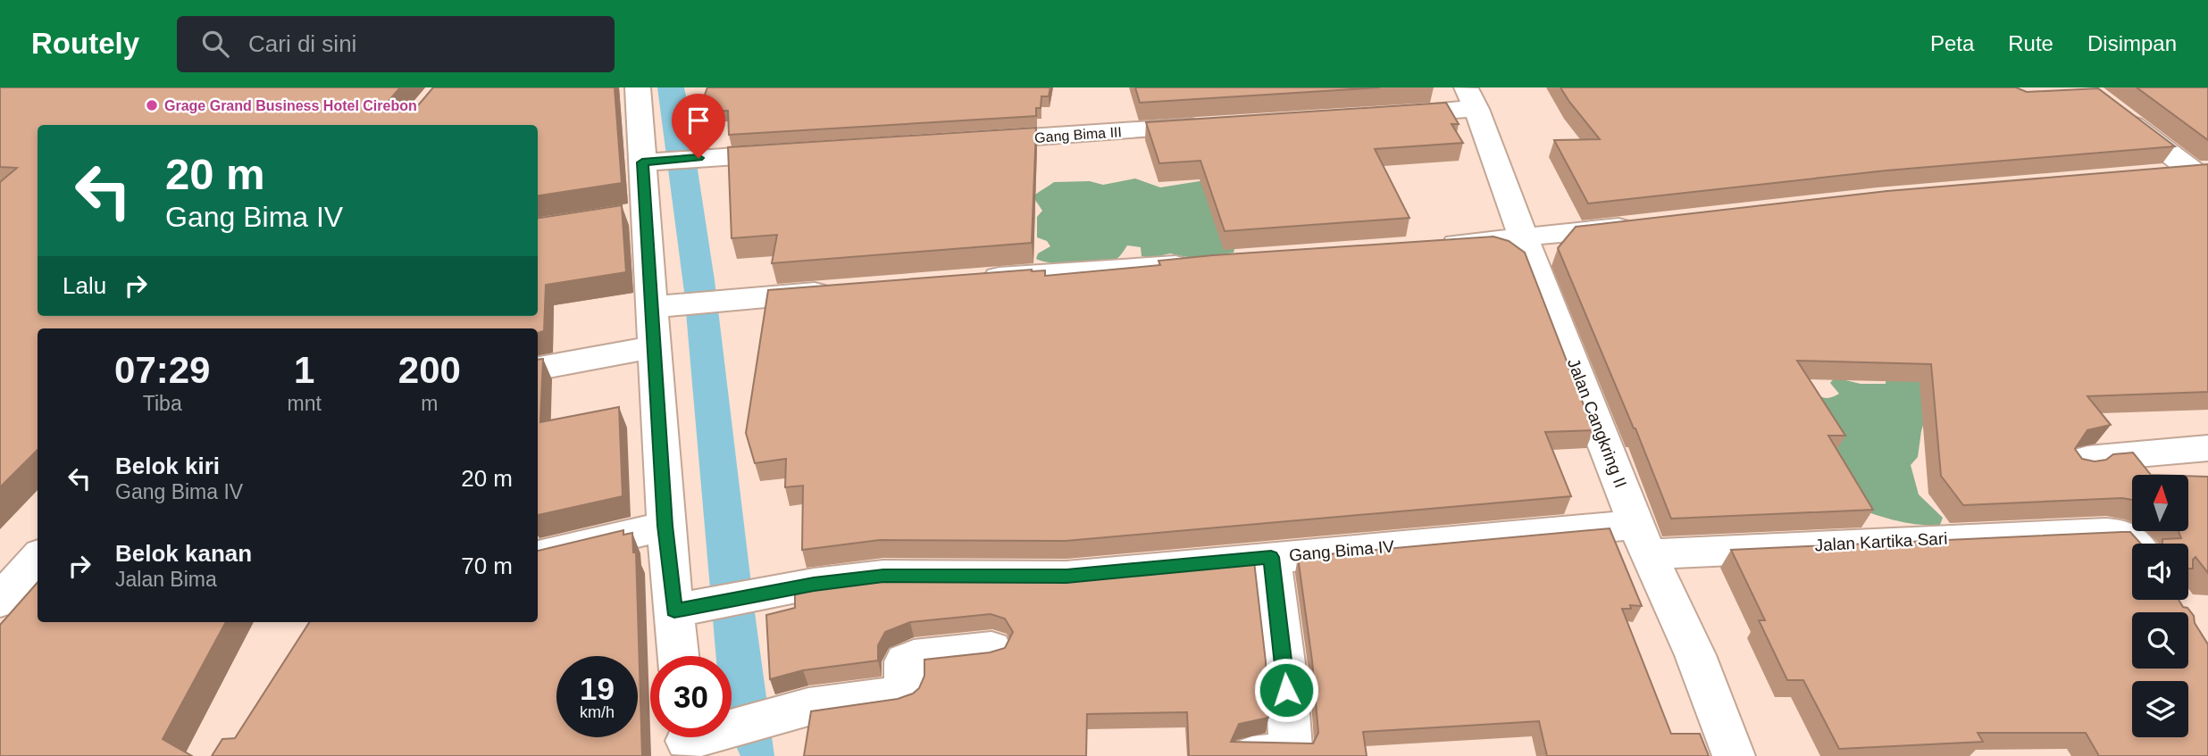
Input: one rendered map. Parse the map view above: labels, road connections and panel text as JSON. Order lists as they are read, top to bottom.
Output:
{
  "streets": {
    "street": [
      "Gang Bima III",
      "Jalan Cangkring II",
      "Jalan Kartika Sari",
      "Gang Bima IV"
    ]
  },
  "crossings": [
    ["Jalan Cangkring II", "Jalan Kartika Sari"],
    ["Jalan Cangkring II", "Gang Bima IV"],
    ["Jalan Kartika Sari", "Gang Bima IV"]
  ],
  "places": ["Grage Grand Business Hotel Cirebon"],
  "north": "top",
  "page": {
    "header": "Routely",
    "search": "Cari di sini",
    "nav": ["Peta", "Rute", "Disimpan"],
    "turn": ["20 m", "Gang Bima IV"],
    "then": "Lalu",
    "eta": [
      "07:29",
      "Tiba",
      "1",
      "mnt",
      "200",
      "m"
    ],
    "list": [
      {
        "name": "Belok kiri",
        "note": "Gang Bima IV",
        "value": "20 m"
      },
      {
        "name": "Belok kanan",
        "note": "Jalan Bima",
        "value": "70 m"
      }
    ],
    "speed": "19 km/h",
    "limit": "30"
  }
}
